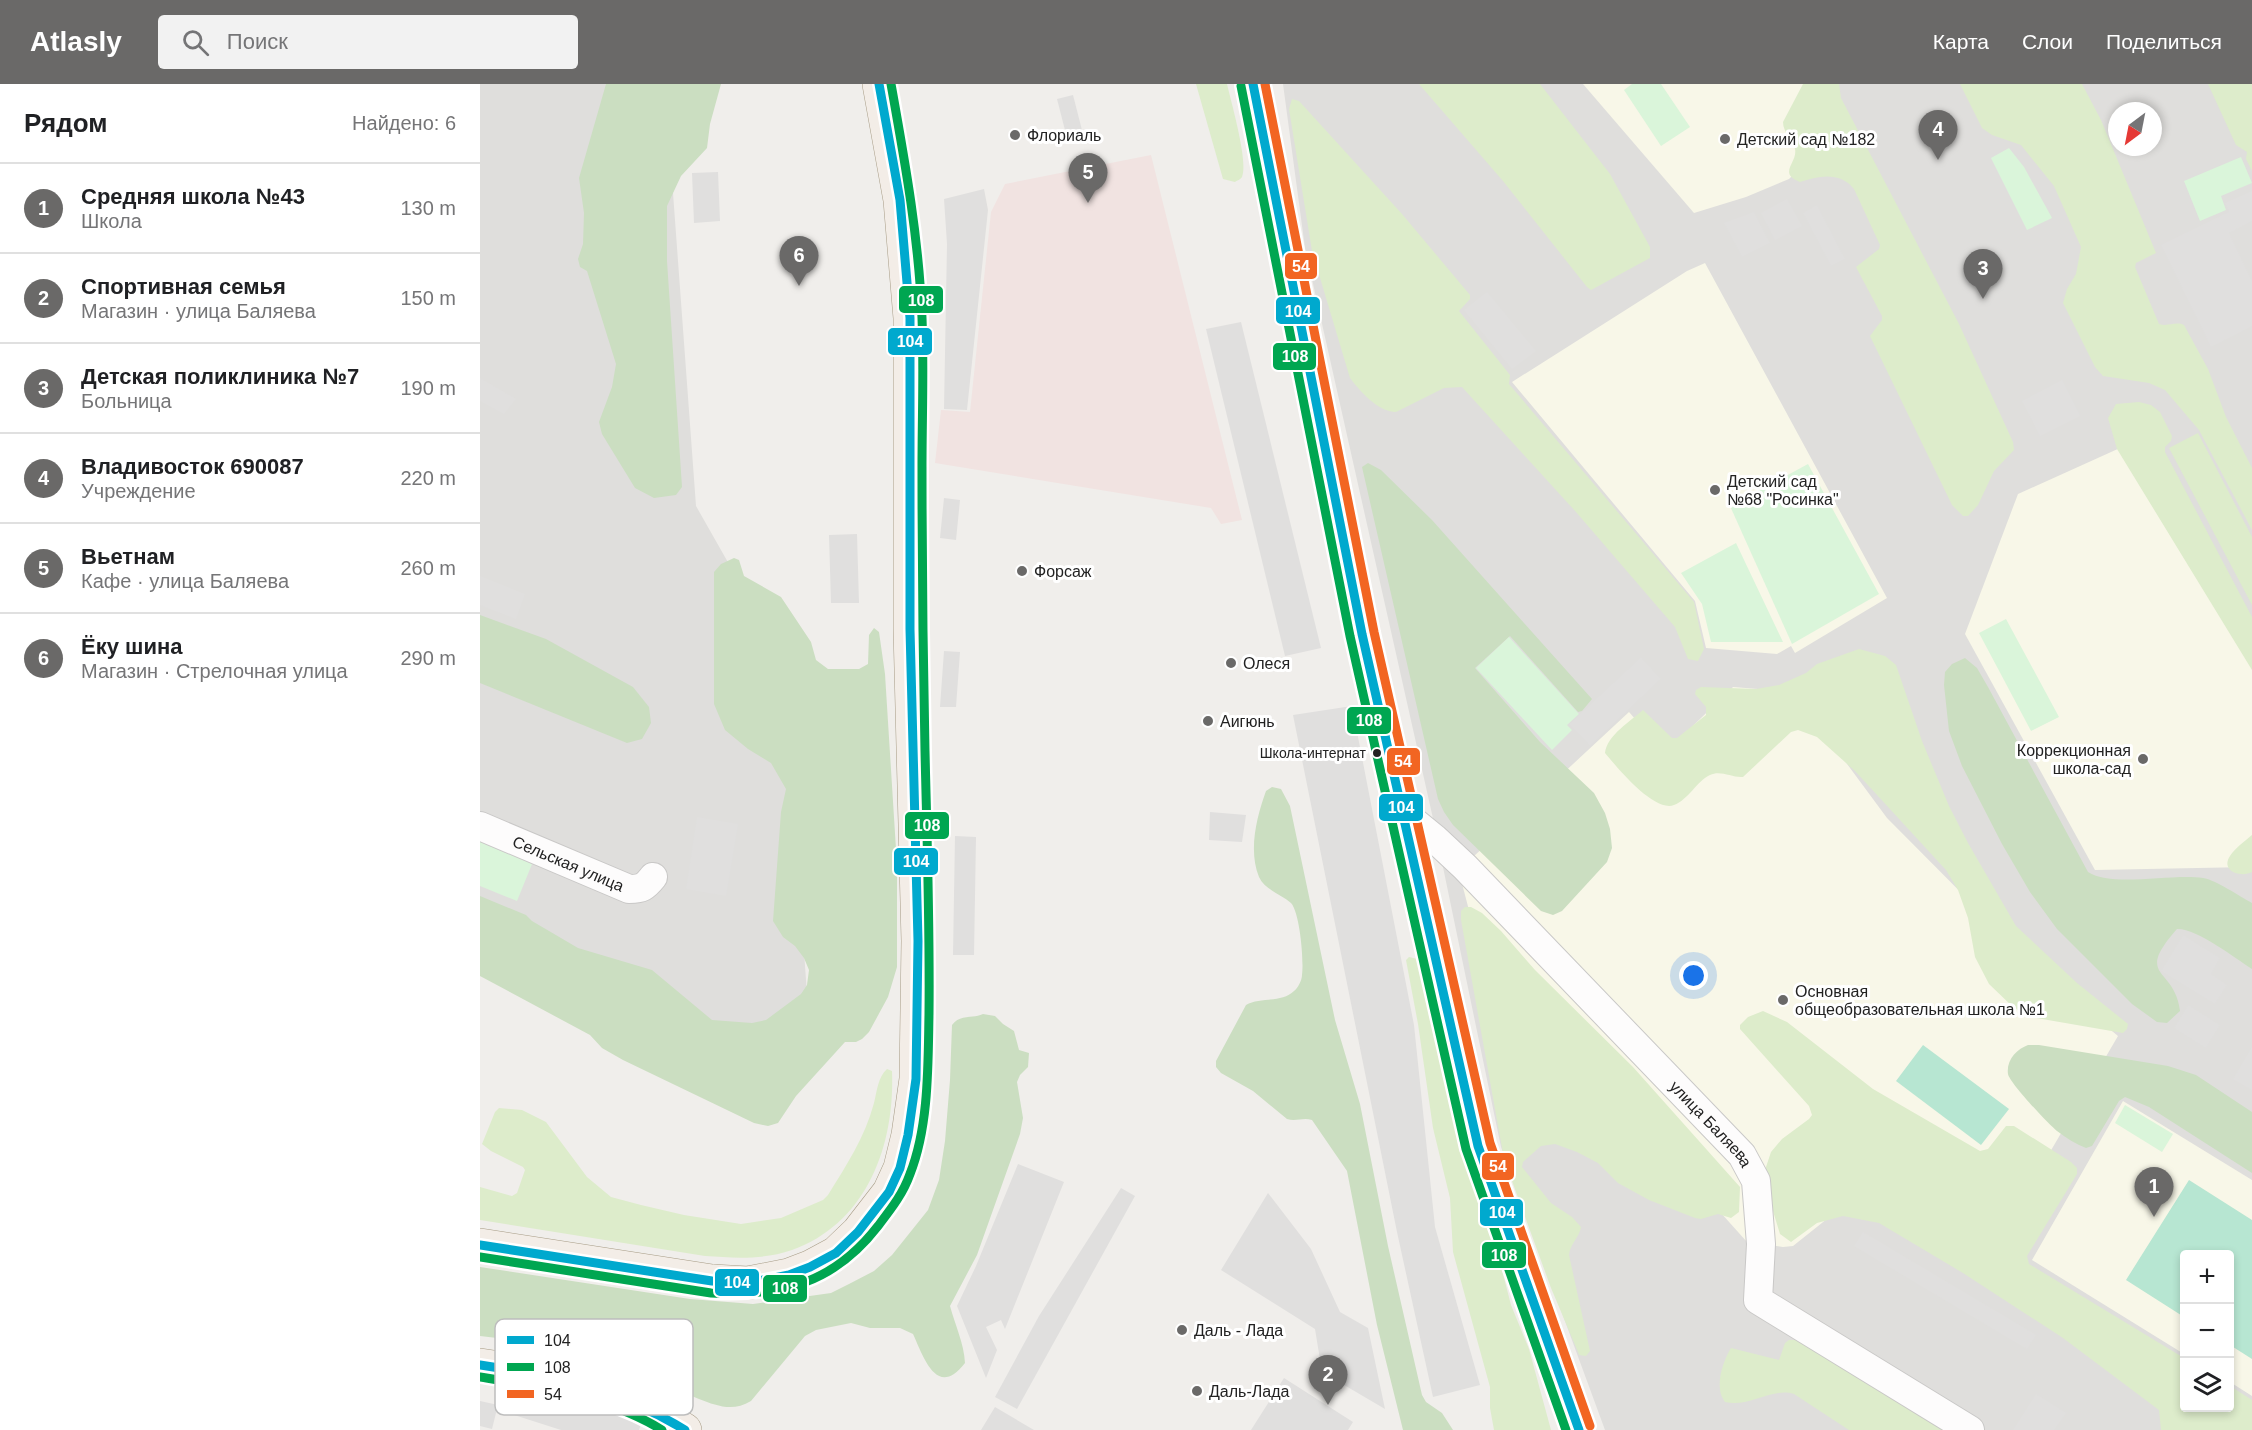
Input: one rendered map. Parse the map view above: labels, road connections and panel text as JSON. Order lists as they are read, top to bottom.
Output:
{
  "streets": {
    "street": ["Сельская улица", "улица Баляева"]
  },
  "places": [
    "Флориаль",
    "Детский сад №182",
    "Детский сад №68 \"Росинка\"",
    "Форсаж",
    "Олеся",
    "Аигюнь",
    "Школа-интернат",
    "Коррекционная школа-сад",
    "Основная общеобразовательная школа №1",
    "Даль - Лада",
    "Даль-Лада"
  ],
  "lines": ["transit line 104", "transit line 108", "transit line 54"],
  "legend": ["104", "108", "54"],
  "north": "bottom left",
  "page": {
    "header": "Atlasly",
    "search": "Поиск",
    "nav": ["Карта", "Слои", "Поделиться"],
    "heading": ["Рядом", "Найдено: 6"],
    "pins": [
      "4",
      "5",
      "6",
      "3",
      "1",
      "2"
    ],
    "list": [
      {
        "mark": "1",
        "name": "Средняя школа №43",
        "note": "Школа",
        "value": "130 m"
      },
      {
        "mark": "2",
        "name": "Спортивная семья",
        "note": "Магазин · улица Баляева",
        "value": "150 m"
      },
      {
        "mark": "3",
        "name": "Детская поликлиника №7",
        "note": "Больница",
        "value": "190 m"
      },
      {
        "mark": "4",
        "name": "Владивосток 690087",
        "note": "Учреждение",
        "value": "220 m"
      },
      {
        "mark": "5",
        "name": "Вьетнам",
        "note": "Кафе · улица Баляева",
        "value": "260 m"
      },
      {
        "mark": "6",
        "name": "Ёку шина",
        "note": "Магазин · Стрелочная улица",
        "value": "290 m"
      }
    ],
    "map_buttons": ["+", "−"]
  }
}
